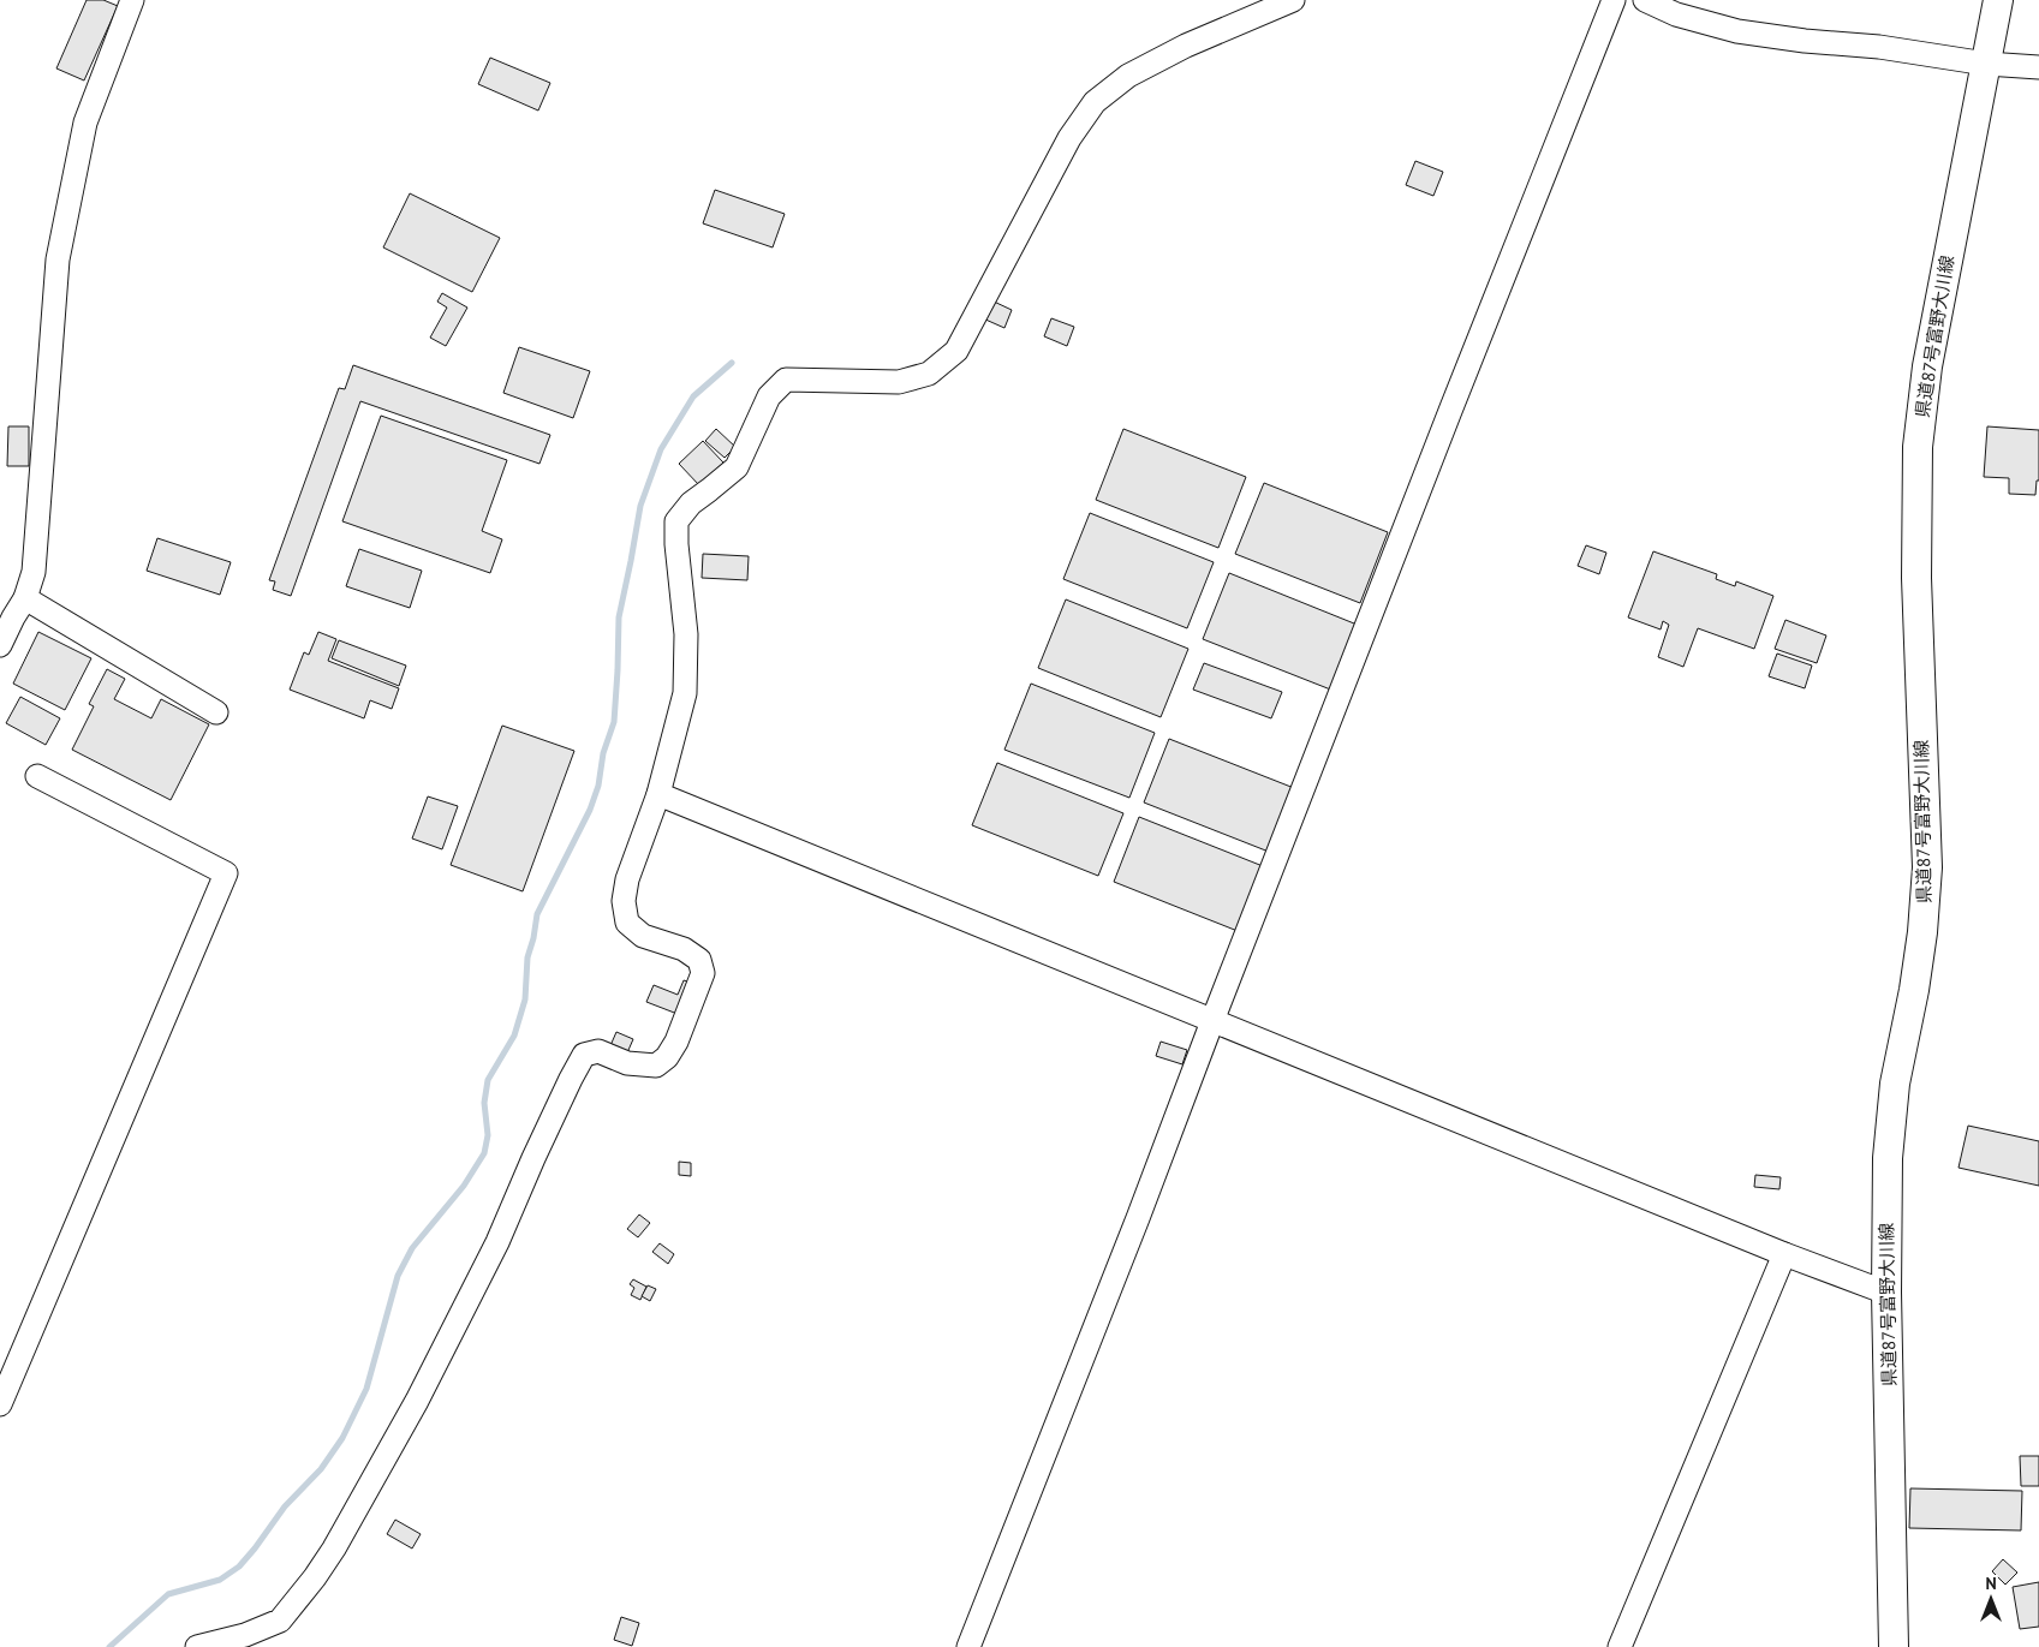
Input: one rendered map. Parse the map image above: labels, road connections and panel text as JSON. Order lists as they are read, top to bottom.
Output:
{
  "streets": {
    "main road": ["県道87号富野大川線"]
  },
  "north": "top"
}
